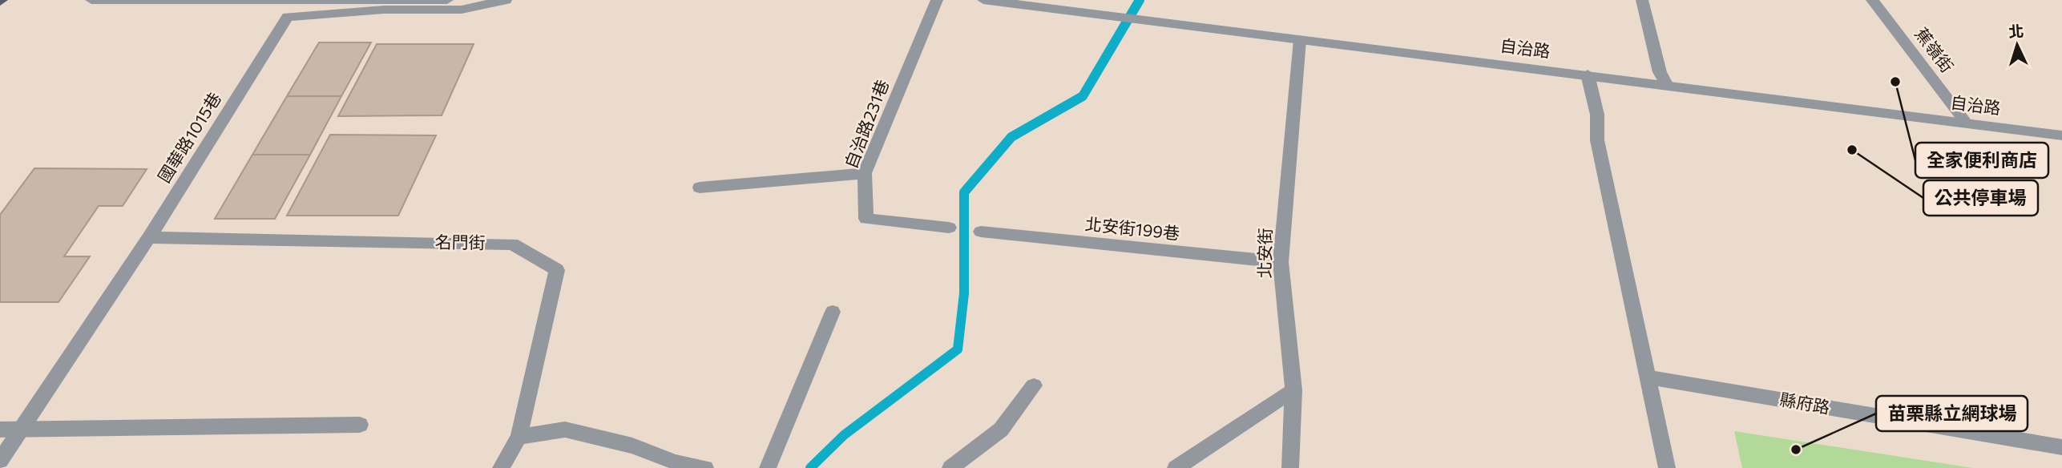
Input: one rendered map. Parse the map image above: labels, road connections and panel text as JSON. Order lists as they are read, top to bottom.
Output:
{
  "streets": {
    "street": [
      "自治路",
      "蕉嶺街",
      "自治路231巷",
      "國華路1015巷",
      "北安街199巷",
      "名門街",
      "北安街",
      "縣府路"
    ]
  },
  "crossings": [
    ["自治路", "蕉嶺街"],
    ["自治路", "北安街"],
    ["國華路1015巷", "名門街"],
    ["北安街199巷", "北安街"]
  ],
  "places": ["全家便利商店", "公共停車場", "苗栗縣立網球場"],
  "north": "top"
}
